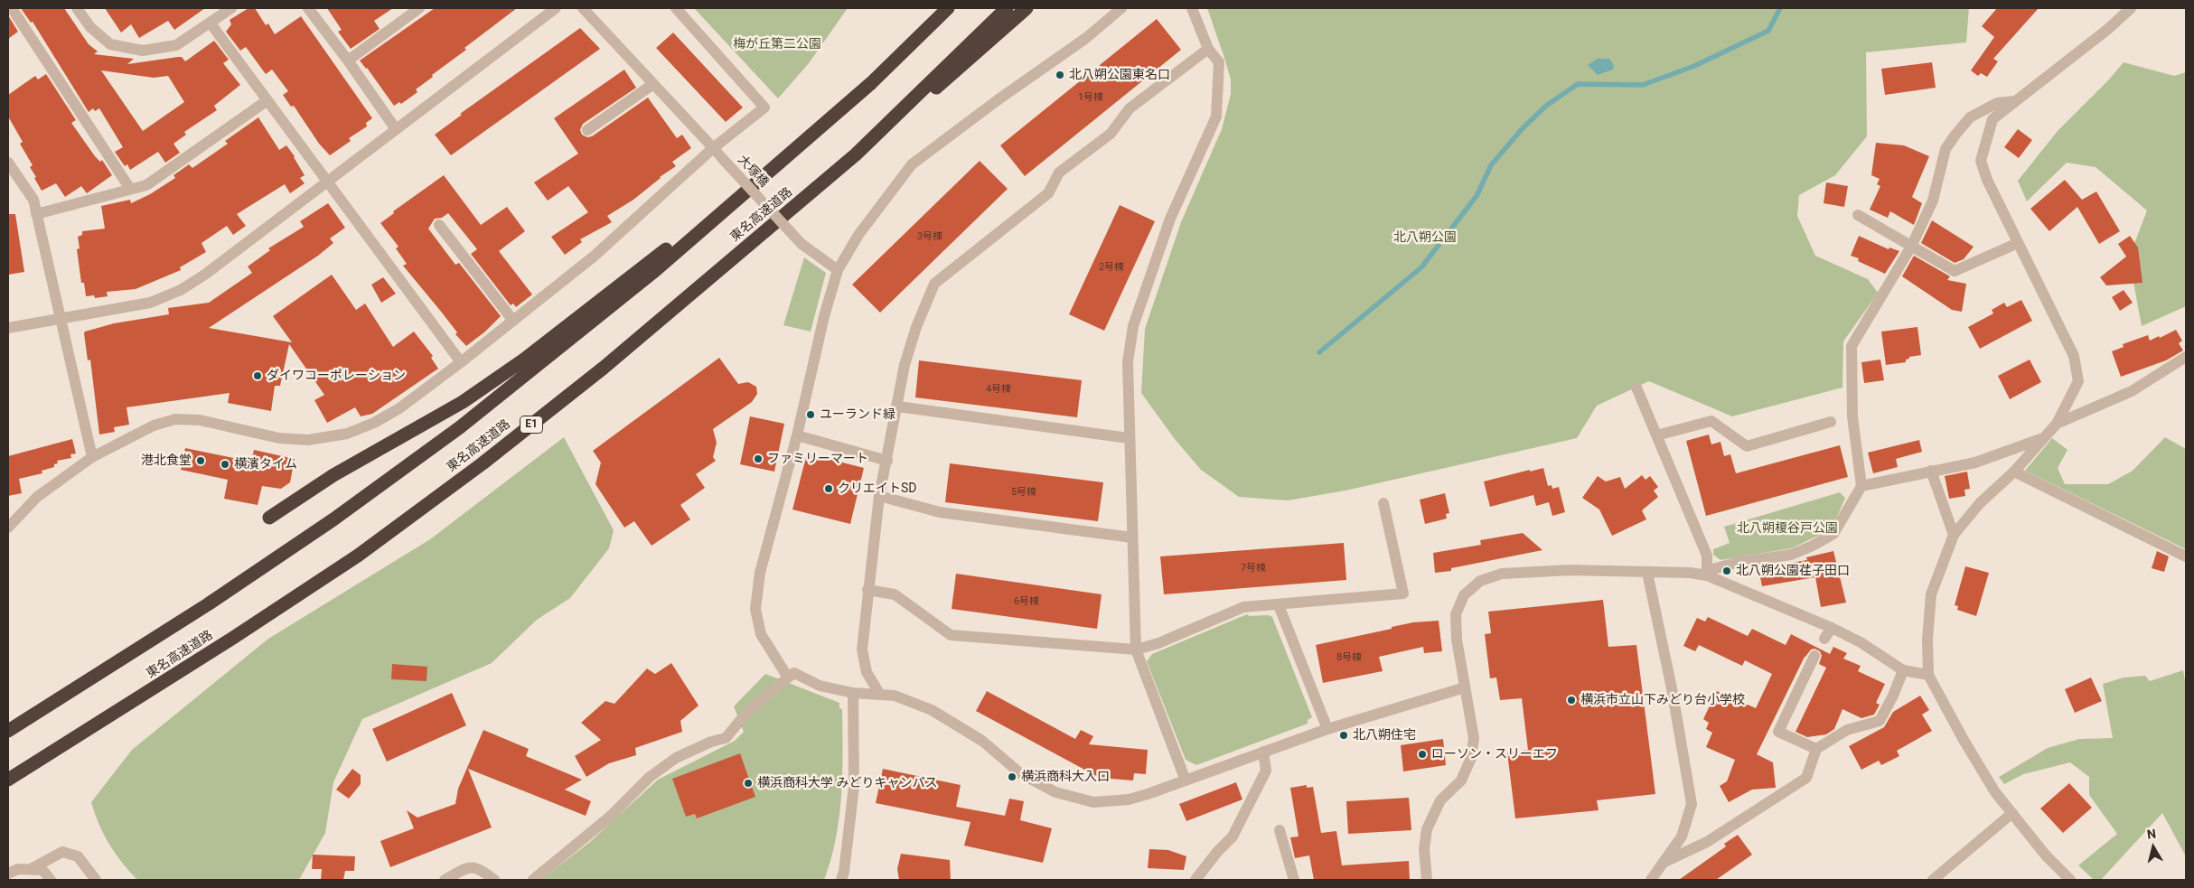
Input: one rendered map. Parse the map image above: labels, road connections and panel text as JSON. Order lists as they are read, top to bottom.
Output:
{
  "streets": {
    "highway": ["東名高速道路", "E1"],
    "street": ["大塚橋"]
  },
  "parks": ["梅が丘第二公園", "北八朔公園", "北八朔榎谷戸公園"],
  "places": [
    "北八朔公園東名口",
    "ダイワコーポレーション",
    "ユーランド緑",
    "ファミリーマート",
    "港北食堂",
    "横濱タイム",
    "クリエイトSD",
    "北八朔公園荏子田口",
    "横浜市立山下みどり台小学校",
    "北八朔住宅",
    "ローソン・スリーエフ",
    "横浜商科大入口",
    "横浜商科大学 みどりキャンパス"
  ],
  "house_numbers": [
    "1号棟",
    "3号棟",
    "2号棟",
    "4号棟",
    "5号棟",
    "7号棟",
    "6号棟",
    "8号棟"
  ],
  "north": "top"
}
